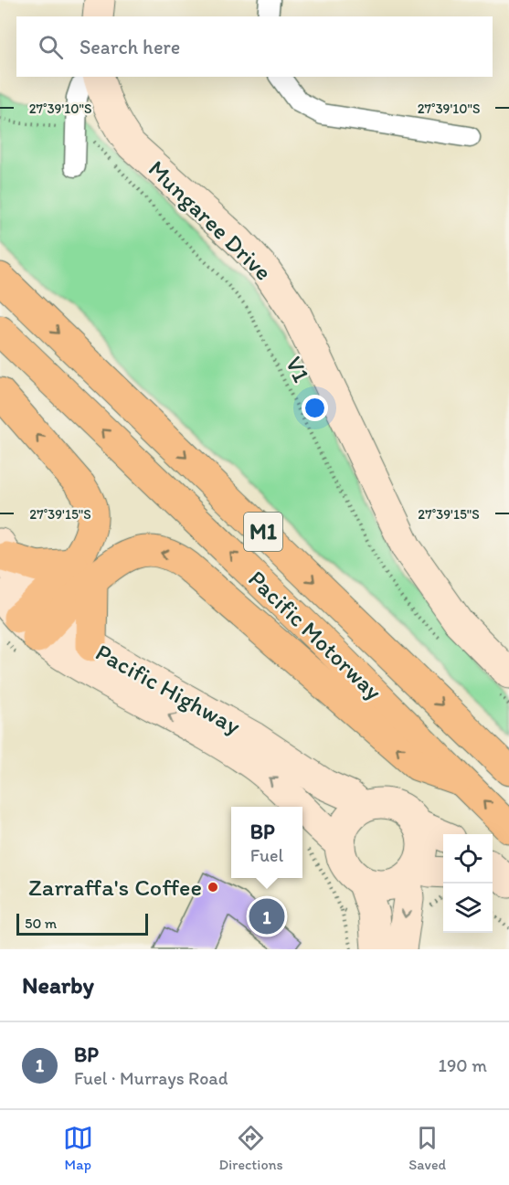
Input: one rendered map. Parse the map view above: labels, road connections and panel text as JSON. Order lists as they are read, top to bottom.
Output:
{
  "streets": {
    "highway": ["M1", "Pacific Motorway"],
    "street": ["Mungaree Drive", "Pacific Highway"],
    "path": ["V1"]
  },
  "places": ["Zarraffa's Coffee"],
  "scale_bar": "50 m",
  "page": {
    "search": "Search here",
    "popup": ["BP", "Fuel"],
    "pins": "1",
    "scale": "50 m",
    "heading": "Nearby",
    "list": [
      {
        "mark": "1",
        "name": "BP",
        "note": "Fuel · Murrays Road",
        "value": "190 m"
      }
    ],
    "nav": ["Map", "Directions", "Saved"]
  },
  "coordinates": ["27°39'10\"S", "27°39'15\"S"]
}
